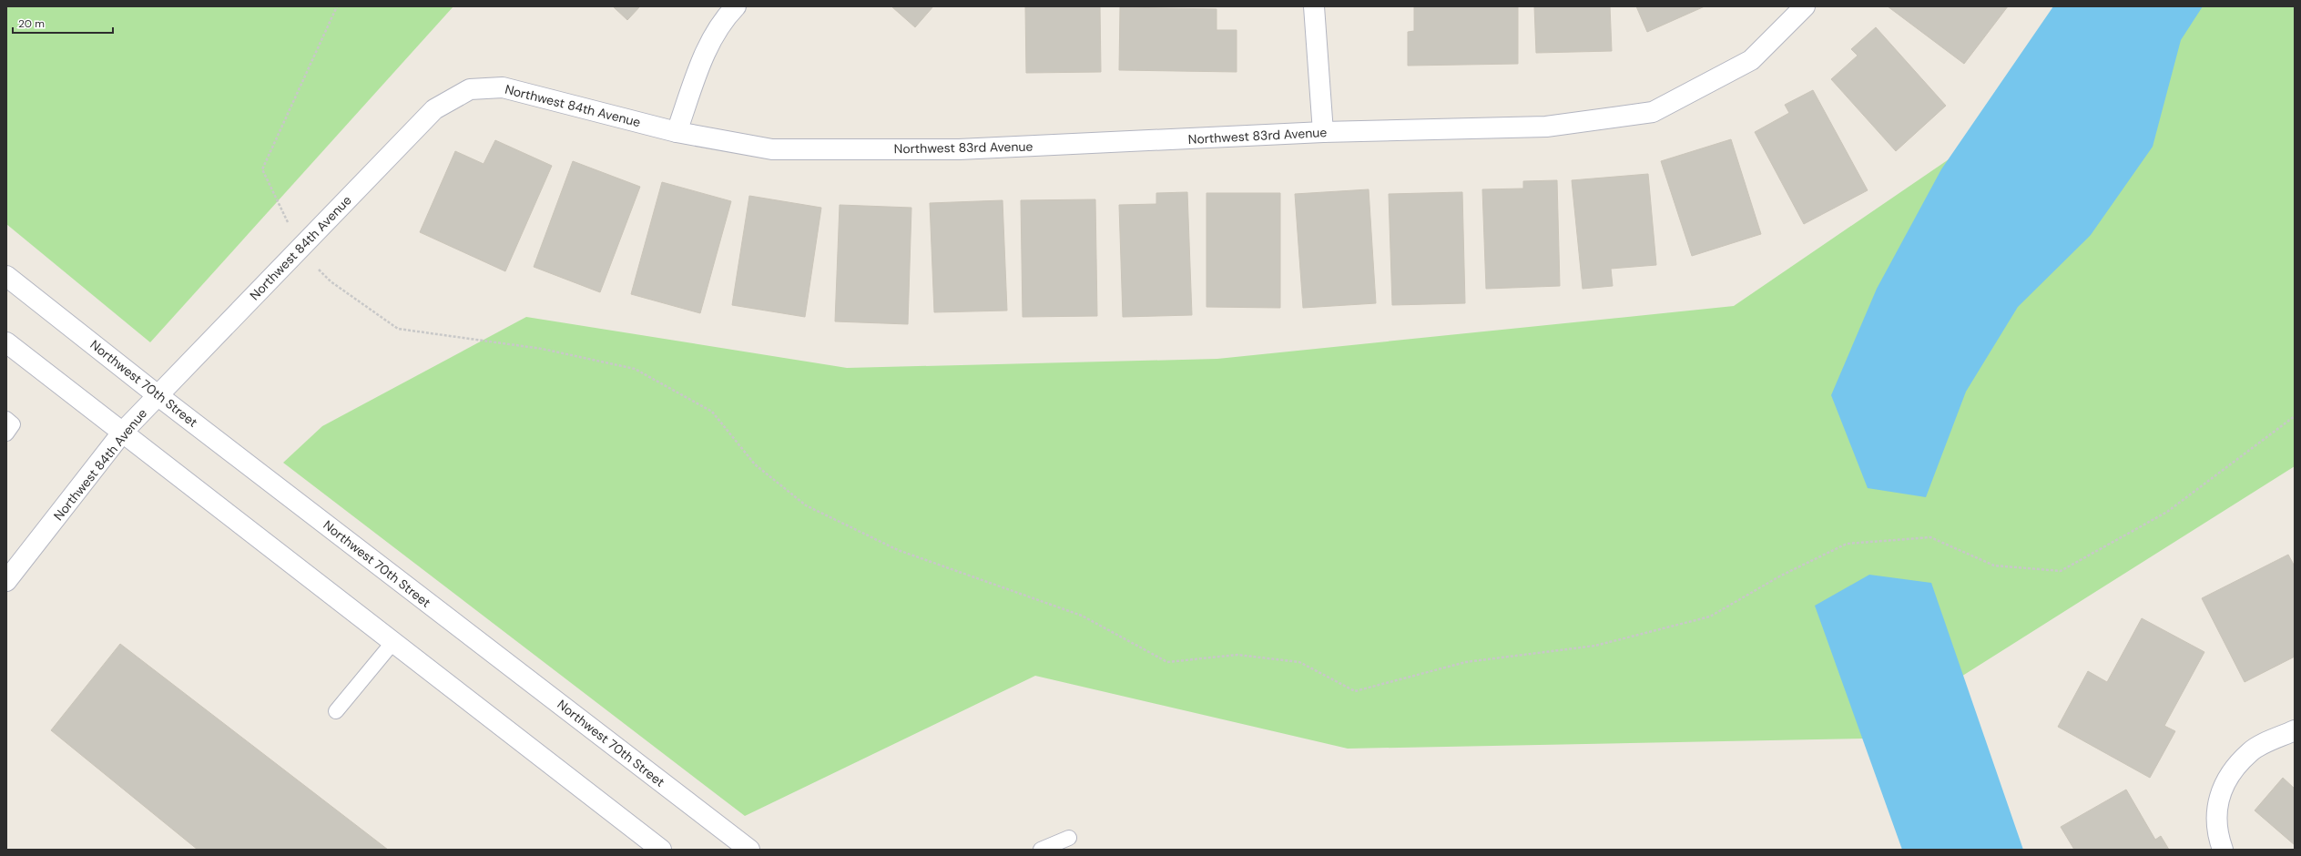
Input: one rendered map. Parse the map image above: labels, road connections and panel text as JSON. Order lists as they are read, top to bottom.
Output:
{
  "streets": {
    "street": ["Northwest 84th Avenue", "Northwest 83rd Avenue", "Northwest 70th Street"]
  },
  "crossings": [
    ["Northwest 84th Avenue", "Northwest 83rd Avenue"],
    ["Northwest 84th Avenue", "Northwest 70th Street"]
  ],
  "scale_bar": "20 m"
}
